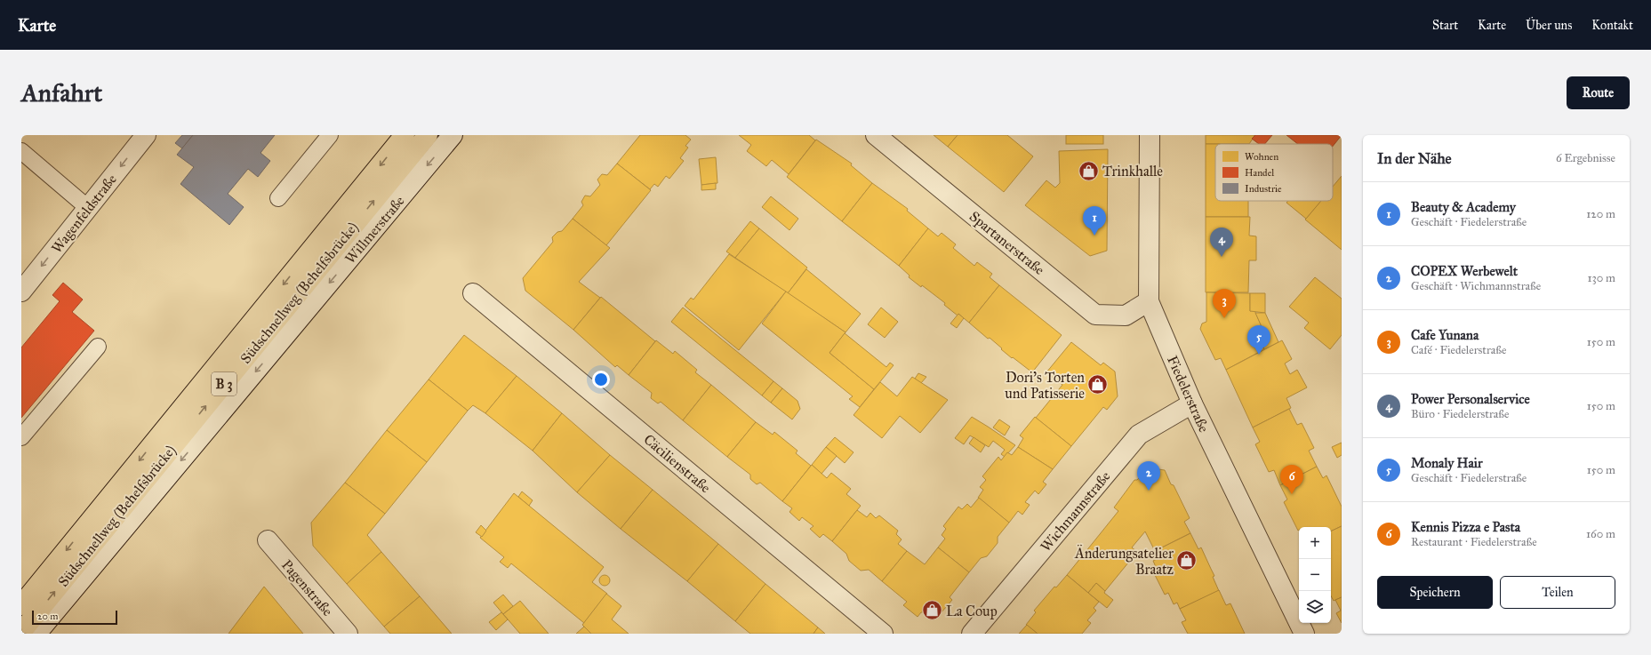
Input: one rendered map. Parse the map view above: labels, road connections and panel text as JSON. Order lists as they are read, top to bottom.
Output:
{
  "streets": {
    "highway": ["Südschnellweg (Behelfsbrücke)", "B 3"],
    "street": [
      "Wagenfeldstraße",
      "Willmerstraße",
      "Spartanerstraße",
      "Fiedelerstraße",
      "Cäcilienstraße",
      "Wichmannstraße",
      "Pagenstraße"
    ]
  },
  "crossings": [
    ["Spartanerstraße", "Fiedelerstraße"],
    ["Fiedelerstraße", "Wichmannstraße"]
  ],
  "one_way": ["Wagenfeldstraße", "Willmerstraße"],
  "places": {
    "shop": [
      "Trinkhalle",
      "Dori's Torten und Patisserie",
      "Änderungsatelier Braatz",
      "La Coup"
    ]
  },
  "legend": ["Wohnen", "Handel", "Industrie"],
  "scale_bar": "20 m",
  "page": {
    "header": "Karte",
    "nav": [
      "Start",
      "Karte",
      "Über uns",
      "Kontakt"
    ],
    "buttons": [
      "Route",
      ["Speichern", "Teilen"]
    ],
    "title": "Anfahrt",
    "heading": ["In der Nähe", "6 Ergebnisse"],
    "list": [
      {
        "mark": "1",
        "name": "Beauty & Academy",
        "note": "Geschäft · Fiedelerstraße",
        "value": "120 m"
      },
      {
        "mark": "2",
        "name": "COPEX Werbewelt",
        "note": "Geschäft · Wichmannstraße",
        "value": "130 m"
      },
      {
        "mark": "3",
        "name": "Cafe Yunana",
        "note": "Café · Fiedelerstraße",
        "value": "150 m"
      },
      {
        "mark": "4",
        "name": "Power Personalservice",
        "note": "Büro · Fiedelerstraße",
        "value": "150 m"
      },
      {
        "mark": "5",
        "name": "Monaly Hair",
        "note": "Geschäft · Fiedelerstraße",
        "value": "150 m"
      },
      {
        "mark": "6",
        "name": "Kennis Pizza e Pasta",
        "note": "Restaurant · Fiedelerstraße",
        "value": "160 m"
      }
    ],
    "pins": [
      "1",
      "4",
      "3",
      "5",
      "2",
      "6"
    ],
    "map_buttons": ["+", "−"],
    "scale": "20 m"
  }
}
